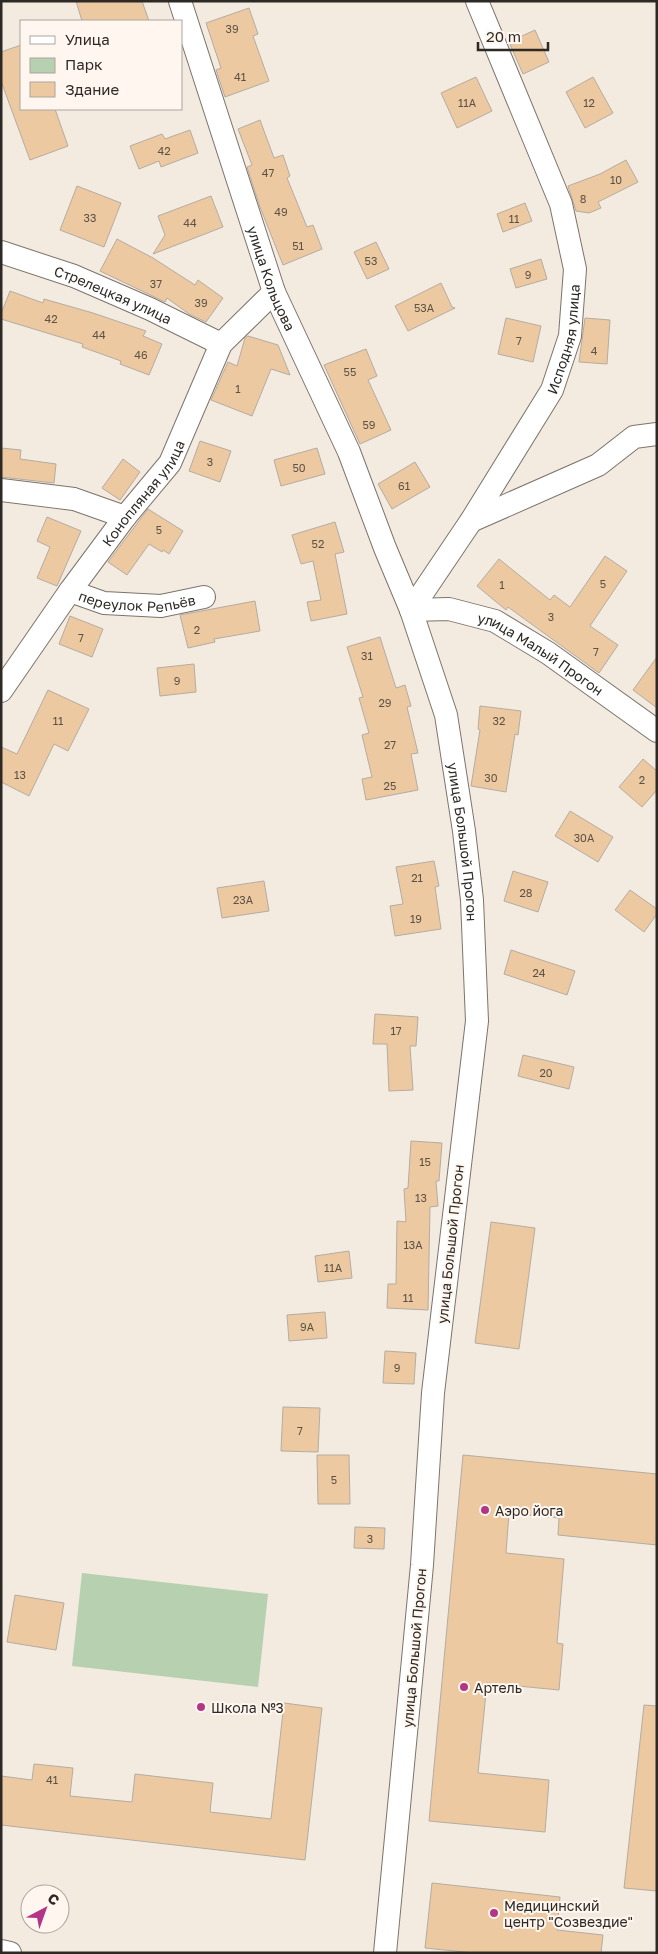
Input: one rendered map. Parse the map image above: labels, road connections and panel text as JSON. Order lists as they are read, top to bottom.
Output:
{
  "streets": {
    "street": [
      "улица Кольцова",
      "Стрелецкая улица",
      "Исподняя улица",
      "Конопляная улица",
      "переулок Репьёв",
      "улица Малый Прогон",
      "улица Большой Прогон"
    ]
  },
  "crossings": [
    ["улица Кольцова", "Конопляная улица"],
    ["улица Кольцова", "улица Большой Прогон"],
    ["Стрелецкая улица", "Конопляная улица"],
    ["Исподняя улица", "улица Малый Прогон"],
    ["Исподняя улица", "улица Большой Прогон"],
    ["Конопляная улица", "переулок Репьёв"],
    ["улица Малый Прогон", "улица Большой Прогон"]
  ],
  "places": [
    "Аэро йога",
    "Артель",
    "Школа №3",
    "Медицинский центр \"Созвездие\""
  ],
  "house_numbers": [
    "39",
    "41",
    "11А",
    "12",
    "42",
    "47",
    "10",
    "8",
    "49",
    "33",
    "11",
    "44",
    "51",
    "53",
    "9",
    "37",
    "39",
    "53А",
    "42",
    "44",
    "7",
    "4",
    "46",
    "55",
    "1",
    "59",
    "3",
    "50",
    "61",
    "5",
    "52",
    "5",
    "1",
    "3",
    "2",
    "7",
    "7",
    "31",
    "9",
    "29",
    "11",
    "32",
    "27",
    "13",
    "30",
    "2",
    "25",
    "30А",
    "21",
    "28",
    "23А",
    "19",
    "24",
    "17",
    "20",
    "15",
    "13",
    "13А",
    "11А",
    "11",
    "9А",
    "9",
    "7",
    "5",
    "3",
    "41"
  ],
  "legend": ["Улица", "Парк", "Здание"],
  "scale_bar": "20 m",
  "north": "top right"
}
